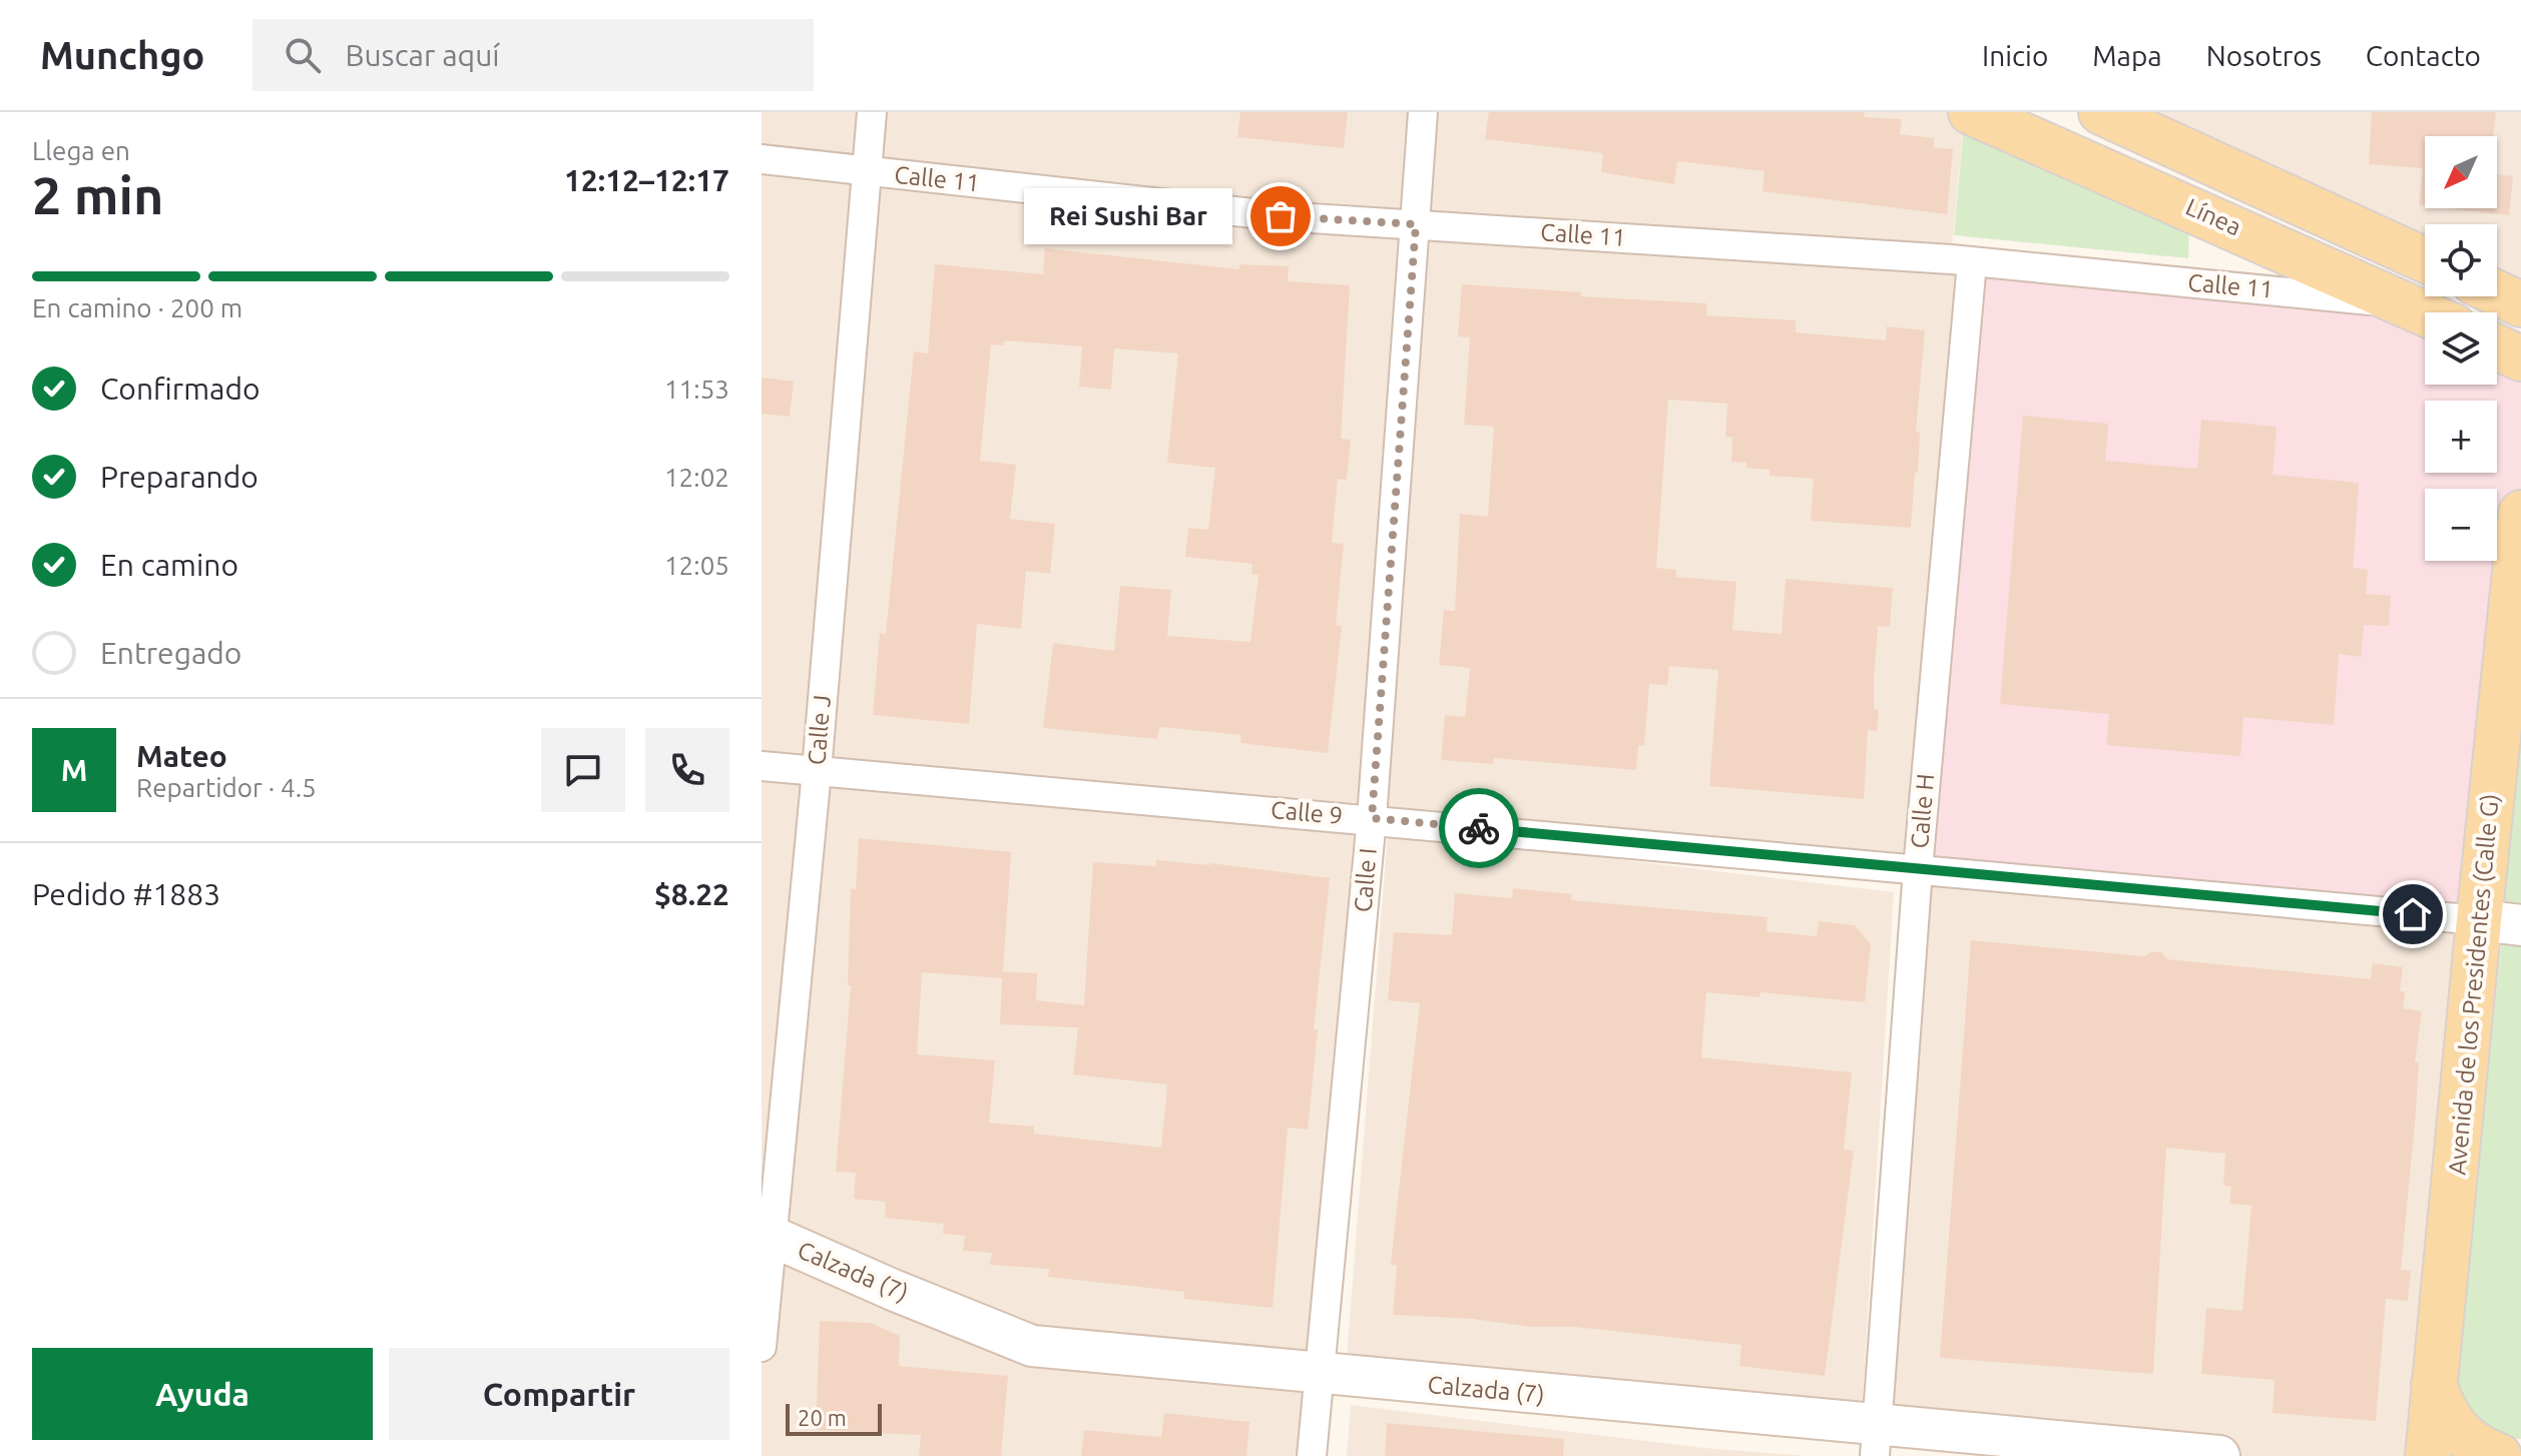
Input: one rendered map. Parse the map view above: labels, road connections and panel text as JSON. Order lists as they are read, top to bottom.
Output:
{
  "streets": {
    "main road": [
      "Línea",
      "Calle 9",
      "Avenida de los Presidentes (Calle G)",
      "Calzada (7)"
    ],
    "street": [
      "Calle 11",
      "Calle J",
      "Calle H",
      "Calle I"
    ]
  },
  "crossings": [
    ["Calle 11", "Línea"],
    ["Calle 11", "Calle J"],
    ["Calle 11", "Calle H"],
    ["Calle 11", "Calle I"],
    ["Calle J", "Calle 9"],
    ["Calle J", "Calzada (7)"],
    ["Calle H", "Calle 9"],
    ["Calle H", "Calzada (7)"],
    ["Calle 9", "Calle I"],
    ["Calle 9", "Avenida de los Presidentes (Calle G)"],
    ["Calle I", "Calzada (7)"]
  ],
  "places": ["Rei Sushi Bar"],
  "scale_bar": "20 m",
  "north": "bottom left",
  "page": {
    "header": "Munchgo",
    "search": "Buscar aquí",
    "nav": [
      "Inicio",
      "Mapa",
      "Nosotros",
      "Contacto"
    ],
    "heading": ["2 min", "Llega en", "12:12–12:17"],
    "panel": [
      "Mateo",
      "Repartidor · 4.5",
      "Pedido #1883",
      "$8.22"
    ],
    "map_buttons": ["+", "−"],
    "bubble": "Rei Sushi Bar",
    "bar": "En camino · 200 m",
    "list": [
      ["Confirmado", "11:53"],
      ["Preparando", "12:02"],
      ["En camino", "12:05"],
      "Entregado"
    ],
    "round": "M",
    "buttons": ["Ayuda", "Compartir"],
    "scale": "20 m"
  }
}
